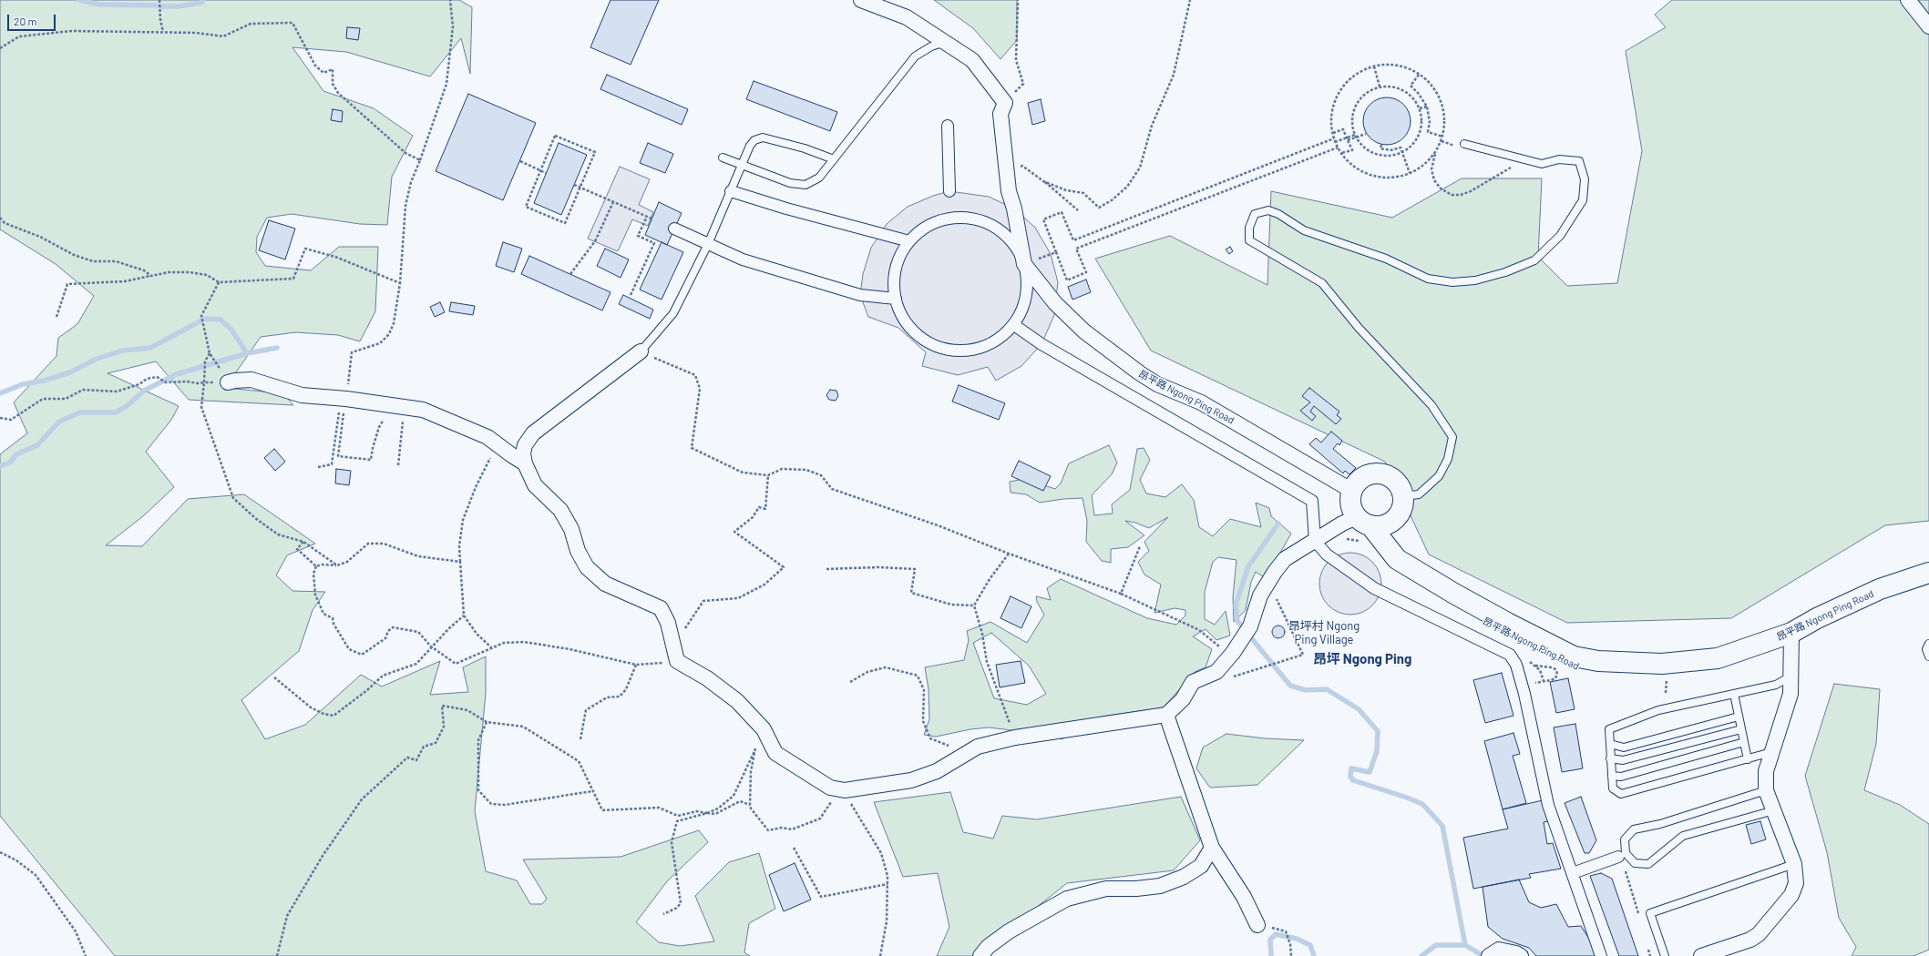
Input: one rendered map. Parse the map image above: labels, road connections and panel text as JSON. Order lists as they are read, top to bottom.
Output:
{
  "streets": {
    "main road": ["昂平路 Ngong Ping Road"]
  },
  "districts": ["昂坪村 Ngong Ping Village", "昂坪 Ngong Ping"],
  "scale_bar": "20 m"
}
